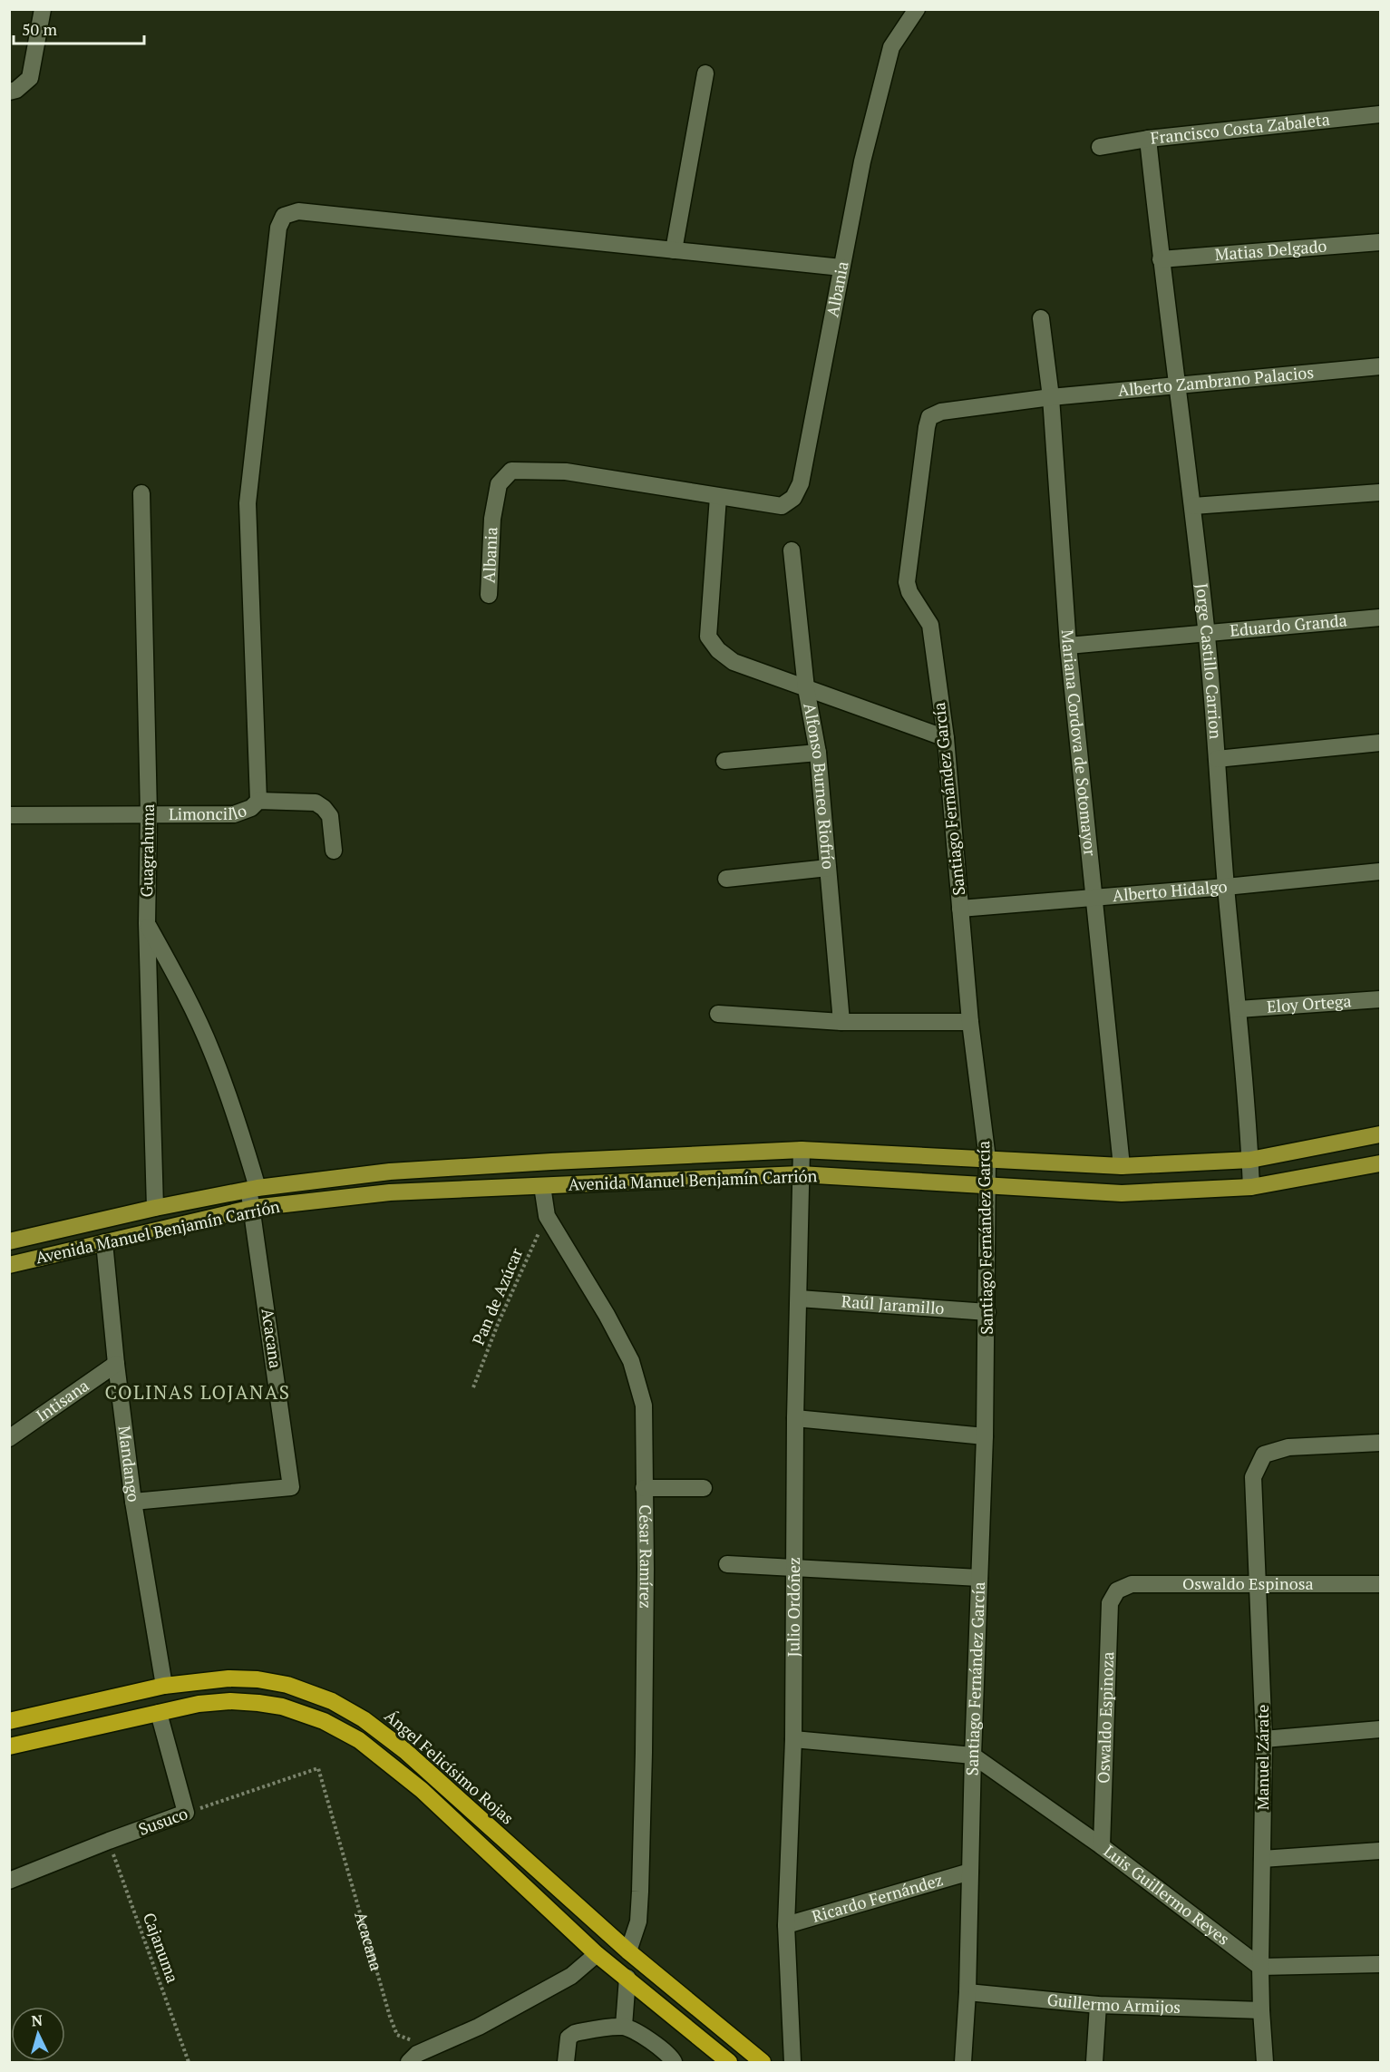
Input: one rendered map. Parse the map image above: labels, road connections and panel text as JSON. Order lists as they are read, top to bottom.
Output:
{
  "streets": {
    "highway": ["Ángel Felicísimo Rojas"],
    "main road": ["Avenida Manuel Benjamín Carrión"],
    "street": [
      "Francisco Costa Zabaleta",
      "Matias Delgado",
      "Albania",
      "Alberto Zambrano Palacios",
      "Eduardo Granda",
      "Jorge Castillo Carrion",
      "Mariana Cordova de Sotomayor",
      "Alfonso Burneo Riofrío",
      "Santiago Fernández García",
      "Limoncillo",
      "Guagrahuma",
      "Alberto Hidalgo",
      "Eloy Ortega",
      "Raúl Jaramillo",
      "Acacana",
      "Intisana",
      "Mandango",
      "César Ramírez",
      "Oswaldo Espinosa",
      "Julio Ordóñez",
      "Oswaldo Espinoza",
      "Manuel Zárate",
      "Susuco",
      "Luis Guillermo Reyes",
      "Ricardo Fernández",
      "Guillermo Armijos"
    ],
    "path": ["Pan de Azúcar", "Cajanuma"]
  },
  "crossings": [
    ["Francisco Costa Zabaleta", "Jorge Castillo Carrion"],
    ["Matias Delgado", "Jorge Castillo Carrion"],
    ["Alberto Zambrano Palacios", "Jorge Castillo Carrion"],
    ["Alberto Zambrano Palacios", "Mariana Cordova de Sotomayor"],
    ["Alberto Zambrano Palacios", "Santiago Fernández García"],
    ["Eduardo Granda", "Jorge Castillo Carrion"],
    ["Eduardo Granda", "Mariana Cordova de Sotomayor"],
    ["Jorge Castillo Carrion", "Alberto Hidalgo"],
    ["Jorge Castillo Carrion", "Eloy Ortega"],
    ["Jorge Castillo Carrion", "Avenida Manuel Benjamín Carrión"],
    ["Mariana Cordova de Sotomayor", "Santiago Fernández García"],
    ["Mariana Cordova de Sotomayor", "Alberto Hidalgo"],
    ["Mariana Cordova de Sotomayor", "Avenida Manuel Benjamín Carrión"],
    ["Santiago Fernández García", "Alberto Hidalgo"],
    ["Santiago Fernández García", "Avenida Manuel Benjamín Carrión"],
    ["Santiago Fernández García", "Raúl Jaramillo"],
    ["Santiago Fernández García", "Luis Guillermo Reyes"],
    ["Santiago Fernández García", "Ricardo Fernández"],
    ["Santiago Fernández García", "Guillermo Armijos"],
    ["Limoncillo", "Guagrahuma"],
    ["Guagrahuma", "Avenida Manuel Benjamín Carrión"],
    ["Guagrahuma", "Acacana"],
    ["Avenida Manuel Benjamín Carrión", "Acacana"],
    ["Avenida Manuel Benjamín Carrión", "Mandango"],
    ["Avenida Manuel Benjamín Carrión", "César Ramírez"],
    ["Avenida Manuel Benjamín Carrión", "Julio Ordóñez"],
    ["Pan de Azúcar", "César Ramírez"],
    ["Raúl Jaramillo", "Julio Ordóñez"],
    ["Acacana", "Mandango"],
    ["Acacana", "Susuco"],
    ["Intisana", "Mandango"],
    ["Mandango", "Ángel Felicísimo Rojas"],
    ["César Ramírez", "Ángel Felicísimo Rojas"],
    ["Oswaldo Espinosa", "Oswaldo Espinoza"],
    ["Oswaldo Espinosa", "Manuel Zárate"],
    ["Julio Ordóñez", "Ricardo Fernández"],
    ["Oswaldo Espinoza", "Luis Guillermo Reyes"],
    ["Manuel Zárate", "Luis Guillermo Reyes"],
    ["Manuel Zárate", "Guillermo Armijos"],
    ["Susuco", "Cajanuma"]
  ],
  "districts": ["COLINAS LOJANAS"],
  "scale_bar": "50 m",
  "north": "top"
}
